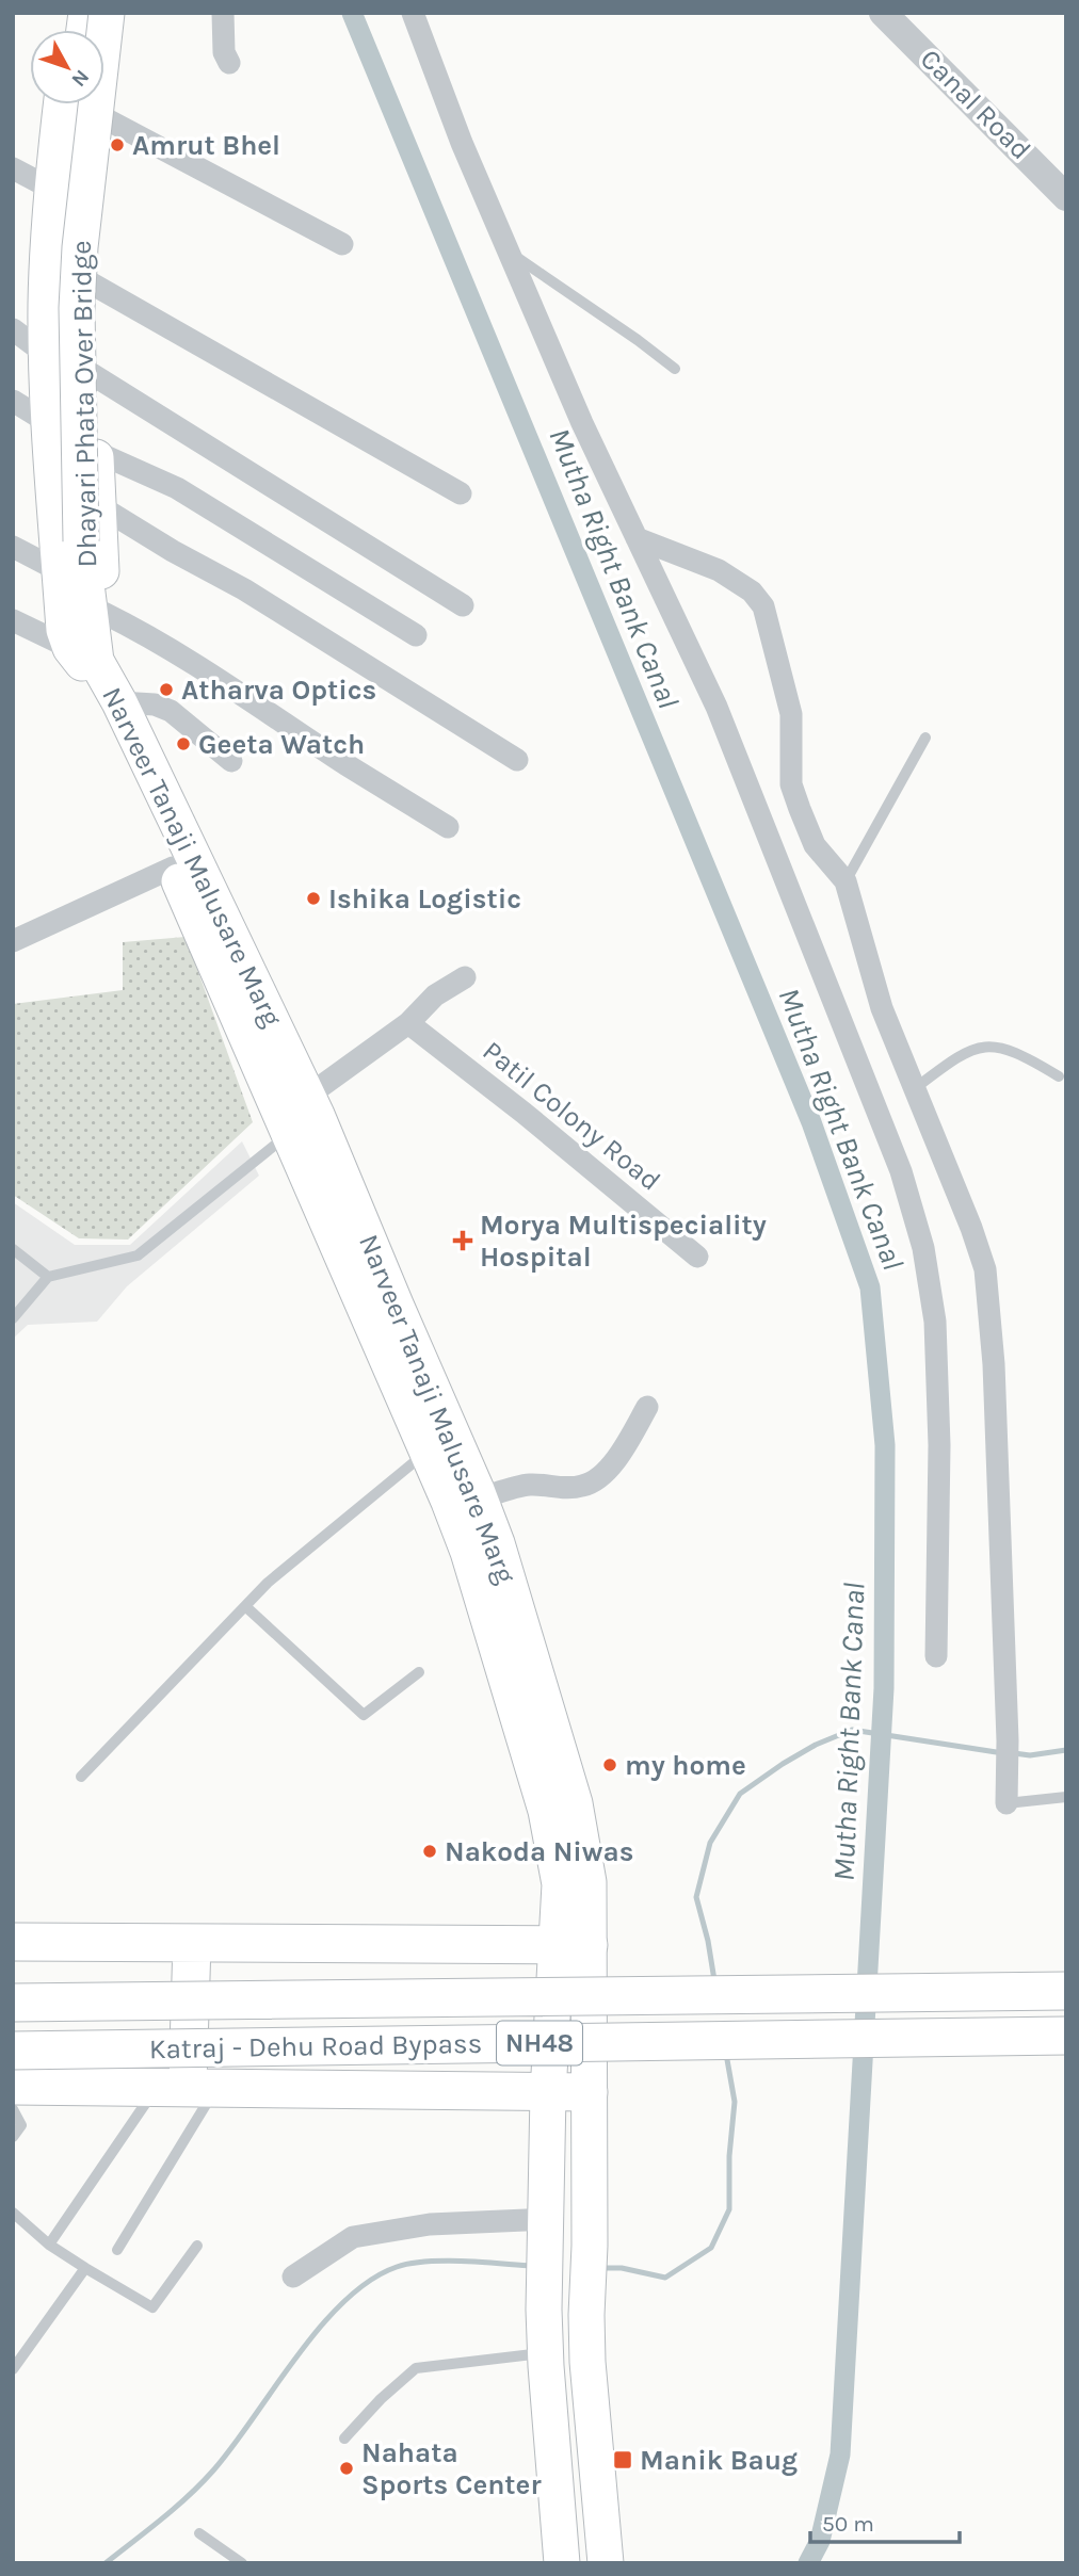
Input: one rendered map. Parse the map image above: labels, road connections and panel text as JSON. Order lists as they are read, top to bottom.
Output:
{
  "streets": {
    "highway": ["NH48", "Katraj - Dehu Road Bypass"],
    "main road": ["Dhayari Phata Over Bridge", "Narveer Tanaji Malusare Marg"],
    "street": ["Canal Road", "Patil Colony Road"]
  },
  "crossings": [
    ["Dhayari Phata Over Bridge", "Narveer Tanaji Malusare Marg"]
  ],
  "water": ["Mutha Right Bank Canal"],
  "places": {
    "other": [
      "Amrut Bhel",
      "Atharva Optics",
      "Geeta Watch",
      "Ishika Logistic",
      "my home",
      "Nakoda Niwas",
      "Nahata Sports Center"
    ],
    "health": ["Morya Multispeciality Hospital"],
    "transit": ["Manik Baug"]
  },
  "scale_bar": "50 m",
  "north": "bottom right"
}
